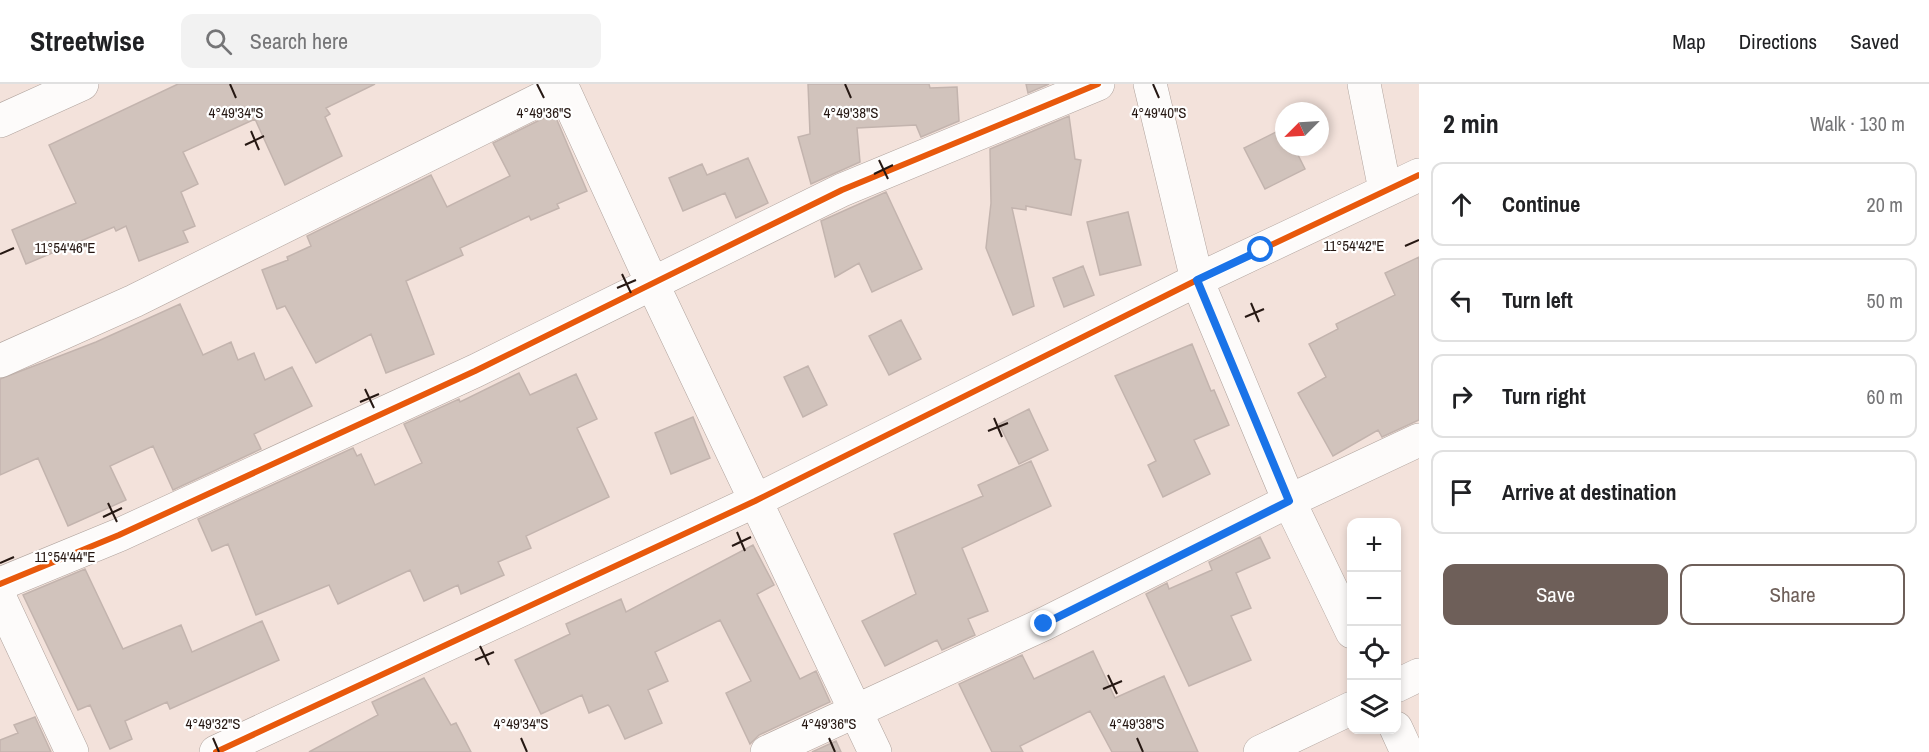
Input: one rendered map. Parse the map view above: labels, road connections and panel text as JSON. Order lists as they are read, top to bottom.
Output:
{
  "north": "bottom left",
  "page": {
    "header": "Streetwise",
    "search": "Search here",
    "nav": ["Map", "Directions", "Saved"],
    "heading": ["2 min", "Walk · 130 m"],
    "list": [
      ["Continue", "20 m"],
      ["Turn left", "50 m"],
      ["Turn right", "60 m"],
      "Arrive at destination"
    ],
    "map_buttons": ["+", "−"],
    "buttons": ["Save", "Share"]
  },
  "coordinates": [
    "4°49'34\"S",
    "4°49'36\"S",
    "4°49'38\"S",
    "4°49'40\"S",
    "11°54'42\"E",
    "11°54'46\"E",
    "11°54'44\"E",
    "4°49'32\"S"
  ]
}
